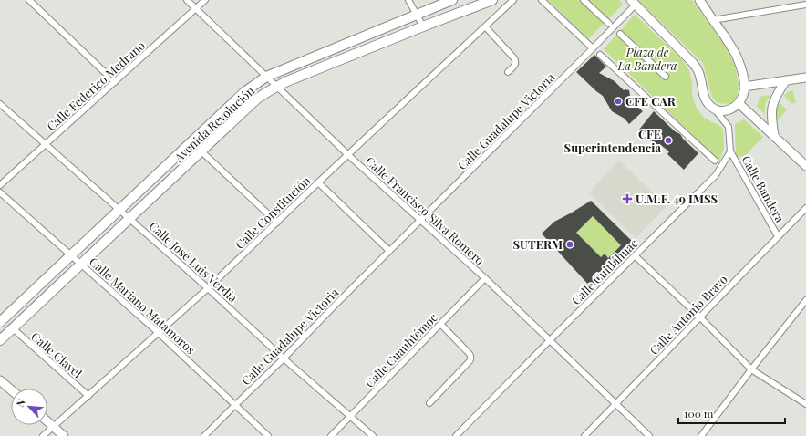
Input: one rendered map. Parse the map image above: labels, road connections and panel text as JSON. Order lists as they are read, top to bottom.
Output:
{
  "streets": {
    "main road": ["Avenida Revolución"],
    "street": [
      "Calle Federico Medrano",
      "Calle Guadalupe Victoria",
      "Calle Bandera",
      "Calle Francisco Silva Romero",
      "Calle Constitución",
      "Calle José Luis Verdia",
      "Calle Cuitláhuac",
      "Calle Mariano Matamoros",
      "Calle Antonio Bravo",
      "Calle Cuauhtémoc",
      "Calle Clavel"
    ]
  },
  "crossings": [
    ["Calle Federico Medrano", "Calle Francisco Silva Romero"],
    ["Calle Federico Medrano", "Calle José Luis Verdia"],
    ["Calle Guadalupe Victoria", "Calle Francisco Silva Romero"],
    ["Calle Guadalupe Victoria", "Calle José Luis Verdia"],
    ["Calle Guadalupe Victoria", "Calle Mariano Matamoros"],
    ["Avenida Revolución", "Calle Francisco Silva Romero"],
    ["Avenida Revolución", "Calle José Luis Verdia"],
    ["Avenida Revolución", "Calle Mariano Matamoros"],
    ["Avenida Revolución", "Calle Clavel"],
    ["Calle Bandera", "Calle Cuitláhuac"],
    ["Calle Bandera", "Calle Antonio Bravo"],
    ["Calle Francisco Silva Romero", "Calle Constitución"],
    ["Calle Francisco Silva Romero", "Calle Cuitláhuac"],
    ["Calle Francisco Silva Romero", "Calle Antonio Bravo"],
    ["Calle Francisco Silva Romero", "Calle Cuauhtémoc"],
    ["Calle Constitución", "Calle José Luis Verdia"],
    ["Calle Constitución", "Calle Mariano Matamoros"],
    ["Calle Constitución", "Calle Clavel"],
    ["Calle José Luis Verdia", "Calle Cuauhtémoc"]
  ],
  "parks": ["Plaza de La Bandera"],
  "places": {
    "other": ["CFE CAR", "CFE Superintendencia", "SUTERM"],
    "health": ["U.M.F. 49 IMSS"]
  },
  "scale_bar": "100 m",
  "north": "top left"
}
